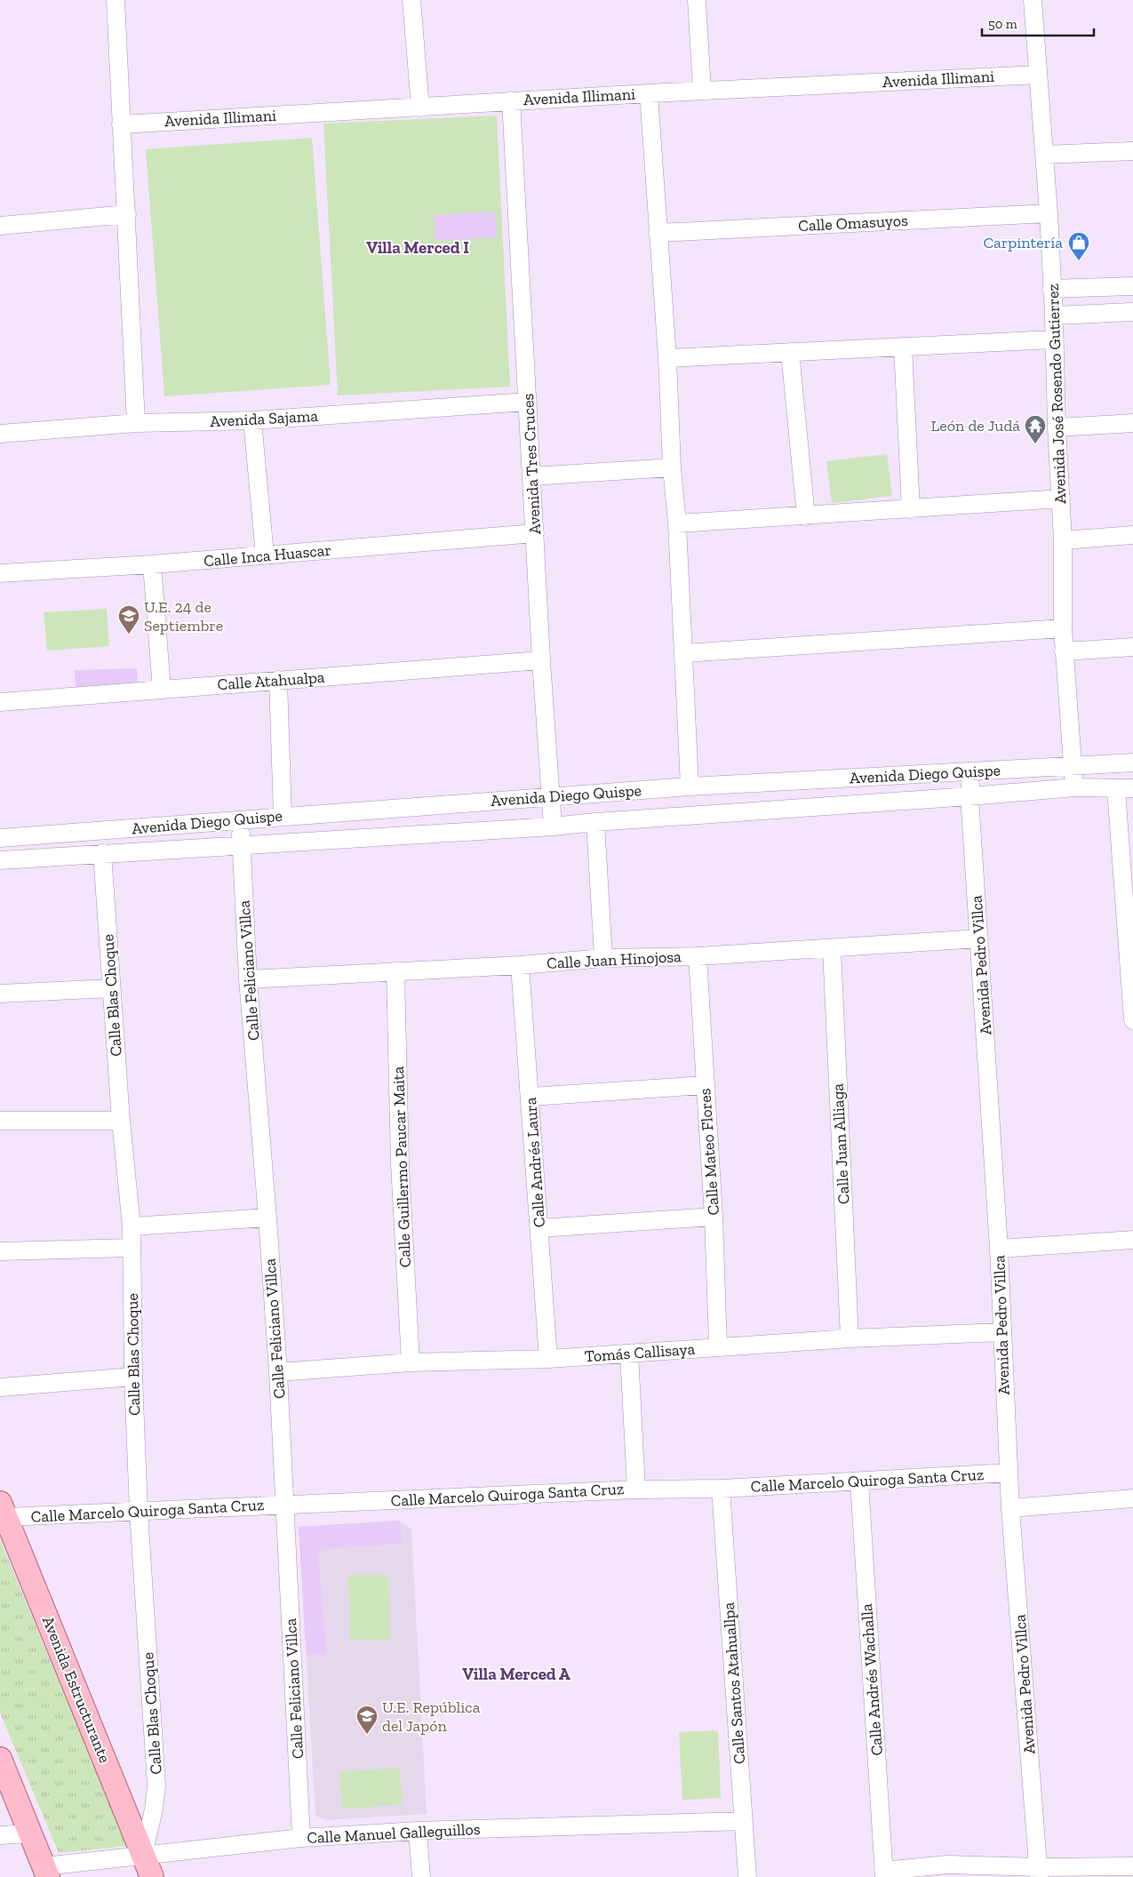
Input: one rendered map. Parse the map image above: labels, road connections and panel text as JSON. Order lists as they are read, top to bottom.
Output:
{
  "streets": {
    "main road": ["Avenida Estructurante"],
    "street": [
      "Avenida Illimani",
      "Calle Omasuyos",
      "Avenida José Rosendo Gutierrez",
      "Avenida Sajama",
      "Avenida Tres Cruces",
      "Calle Inca Huascar",
      "Calle Atahualpa",
      "Avenida Diego Quispe",
      "Calle Juan Hinojosa",
      "Avenida Pedro Villca",
      "Calle Feliciano Villca",
      "Calle Blas Choque",
      "Calle Juan Alliaga",
      "Calle Mateo Flores",
      "Calle Andrés Laura",
      "Calle Guillermo Paucar Maita",
      "Tomás Callisaya",
      "Calle Marcelo Quiroga Santa Cruz",
      "Calle Andrés Wachalla",
      "Calle Santos Atahuallpa",
      "Calle Manuel Galleguillos"
    ]
  },
  "crossings": [
    ["Avenida Illimani", "Avenida José Rosendo Gutierrez"],
    ["Avenida Illimani", "Avenida Tres Cruces"],
    ["Calle Omasuyos", "Avenida José Rosendo Gutierrez"],
    ["Avenida José Rosendo Gutierrez", "Avenida Diego Quispe"],
    ["Avenida Sajama", "Avenida Tres Cruces"],
    ["Avenida Tres Cruces", "Calle Inca Huascar"],
    ["Avenida Tres Cruces", "Calle Atahualpa"],
    ["Avenida Tres Cruces", "Avenida Diego Quispe"],
    ["Avenida Diego Quispe", "Avenida Pedro Villca"],
    ["Avenida Diego Quispe", "Calle Feliciano Villca"],
    ["Avenida Diego Quispe", "Calle Blas Choque"],
    ["Calle Juan Hinojosa", "Avenida Pedro Villca"],
    ["Calle Juan Hinojosa", "Calle Feliciano Villca"],
    ["Calle Juan Hinojosa", "Calle Juan Alliaga"],
    ["Calle Juan Hinojosa", "Calle Mateo Flores"],
    ["Calle Juan Hinojosa", "Calle Andrés Laura"],
    ["Calle Juan Hinojosa", "Calle Guillermo Paucar Maita"],
    ["Avenida Pedro Villca", "Tomás Callisaya"],
    ["Avenida Pedro Villca", "Calle Marcelo Quiroga Santa Cruz"],
    ["Calle Feliciano Villca", "Tomás Callisaya"],
    ["Calle Feliciano Villca", "Calle Marcelo Quiroga Santa Cruz"],
    ["Calle Feliciano Villca", "Calle Manuel Galleguillos"],
    ["Calle Blas Choque", "Calle Marcelo Quiroga Santa Cruz"],
    ["Calle Blas Choque", "Avenida Estructurante"],
    ["Calle Blas Choque", "Calle Manuel Galleguillos"],
    ["Calle Juan Alliaga", "Tomás Callisaya"],
    ["Calle Mateo Flores", "Tomás Callisaya"],
    ["Calle Andrés Laura", "Tomás Callisaya"],
    ["Calle Guillermo Paucar Maita", "Tomás Callisaya"],
    ["Calle Marcelo Quiroga Santa Cruz", "Calle Andrés Wachalla"],
    ["Calle Marcelo Quiroga Santa Cruz", "Calle Santos Atahuallpa"],
    ["Calle Marcelo Quiroga Santa Cruz", "Avenida Estructurante"],
    ["Calle Santos Atahuallpa", "Calle Manuel Galleguillos"],
    ["Avenida Estructurante", "Calle Manuel Galleguillos"]
  ],
  "districts": ["Villa Merced I", "Villa Merced A"],
  "places": {
    "shop": ["Carpintería"],
    "temple": ["León de Judá"],
    "school or university": ["U.E. 24 de Septiembre", "U.E. República del Japón"]
  },
  "scale_bar": "50 m"
}
